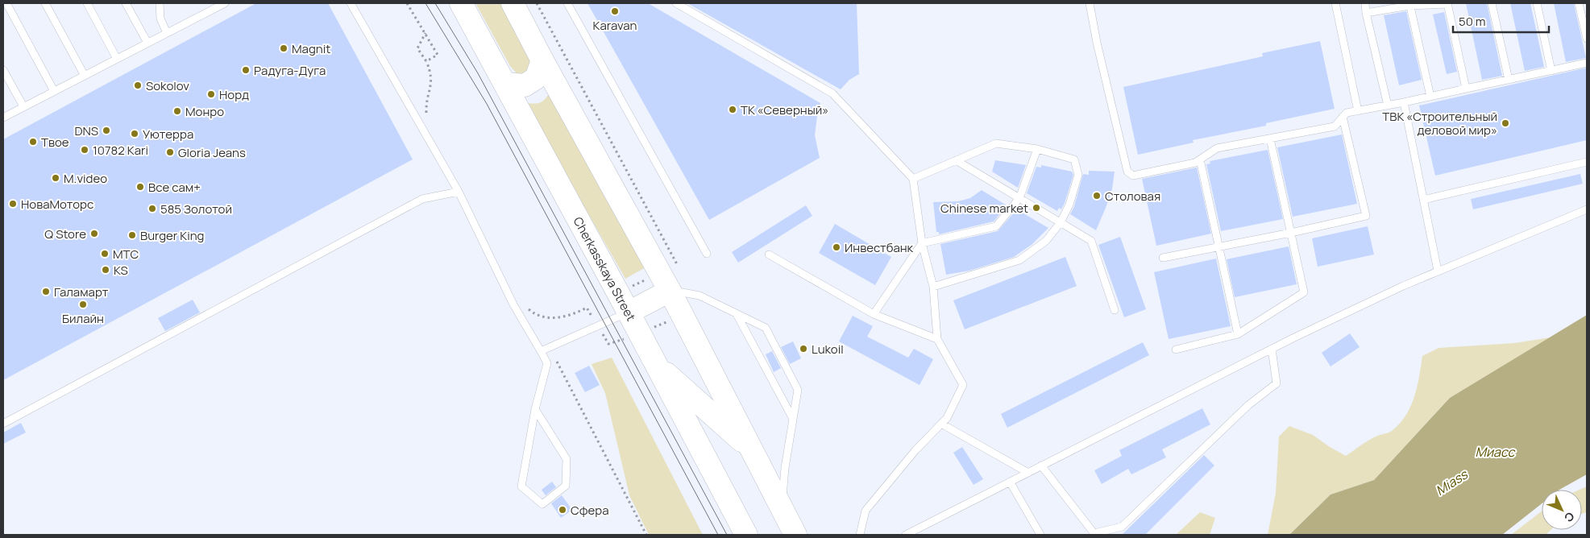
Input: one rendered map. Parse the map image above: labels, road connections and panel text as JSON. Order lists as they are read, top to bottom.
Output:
{
  "streets": {
    "main road": ["Cherkasskaya Street"]
  },
  "water": ["Миасс", "Miass"],
  "places": [
    "Karavan",
    "Magnit",
    "Радуга-Дуга",
    "Sokolov",
    "Норд",
    "ТК «Северный»",
    "Монро",
    "ТВК «Строительный деловой мир»",
    "DNS",
    "Уютерра",
    "Твое",
    "10782 Kari",
    "Gloria Jeans",
    "M.video",
    "Все сам+",
    "Столовая",
    "НоваМоторс",
    "Chinese market",
    "585 Золотой",
    "Q Store",
    "Burger King",
    "Инвестбанк",
    "МТС",
    "KS",
    "Галамарт",
    "Билайн",
    "Lukoil",
    "Сфера"
  ],
  "scale_bar": "50 m",
  "north": "bottom right"
}
